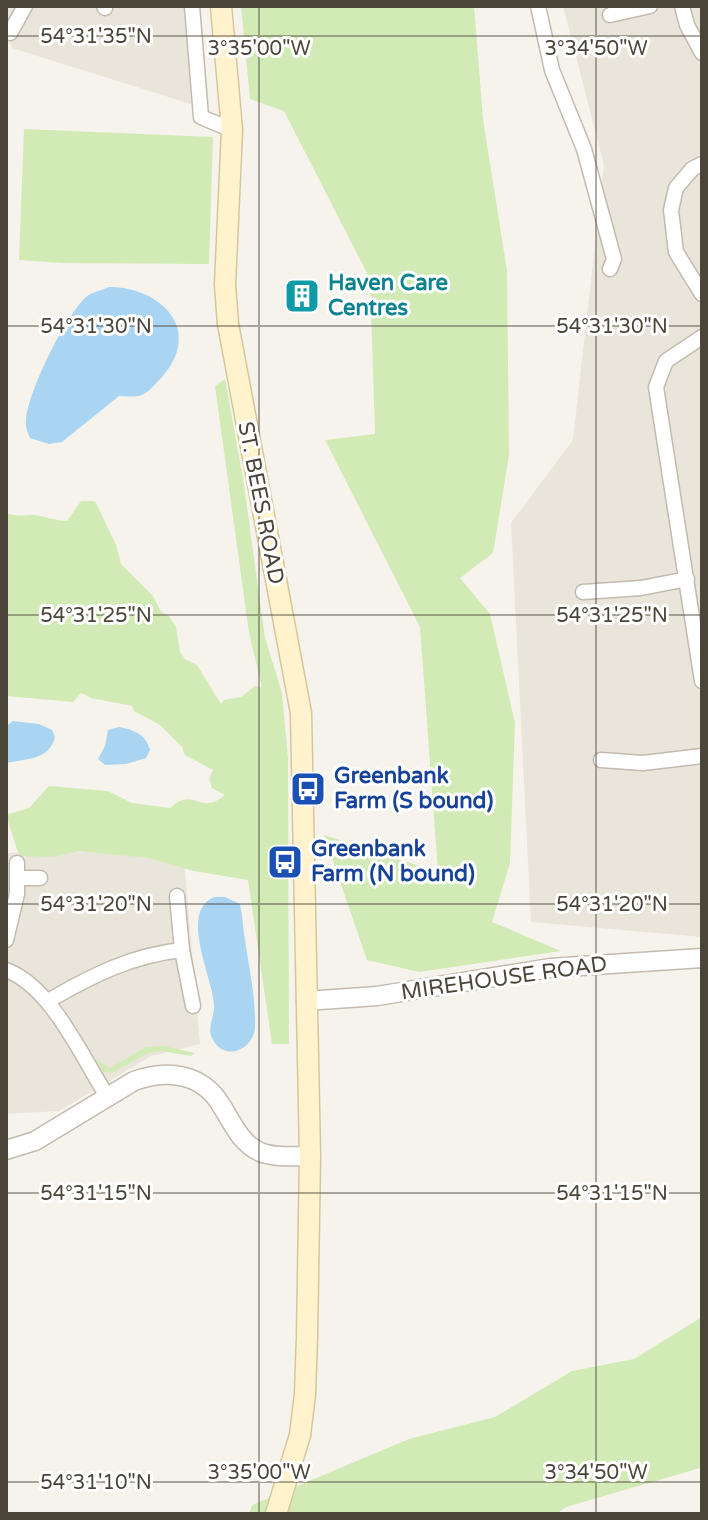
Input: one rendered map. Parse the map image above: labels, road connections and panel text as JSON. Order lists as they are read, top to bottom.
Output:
{
  "streets": {
    "main road": ["ST. BEES ROAD"],
    "street": ["MIREHOUSE ROAD"]
  },
  "crossings": [
    ["ST. BEES ROAD", "MIREHOUSE ROAD"]
  ],
  "places": {
    "building": ["Haven Care Centres"],
    "bus stop": ["Greenbank Farm (S bound)", "Greenbank Farm (N bound)"]
  },
  "coordinates": [
    "54°31'35\"N",
    "3°35'00\"W",
    "3°34'50\"W",
    "54°31'30\"N",
    "54°31'25\"N",
    "54°31'20\"N",
    "54°31'15\"N",
    "54°31'10\"N"
  ]
}
